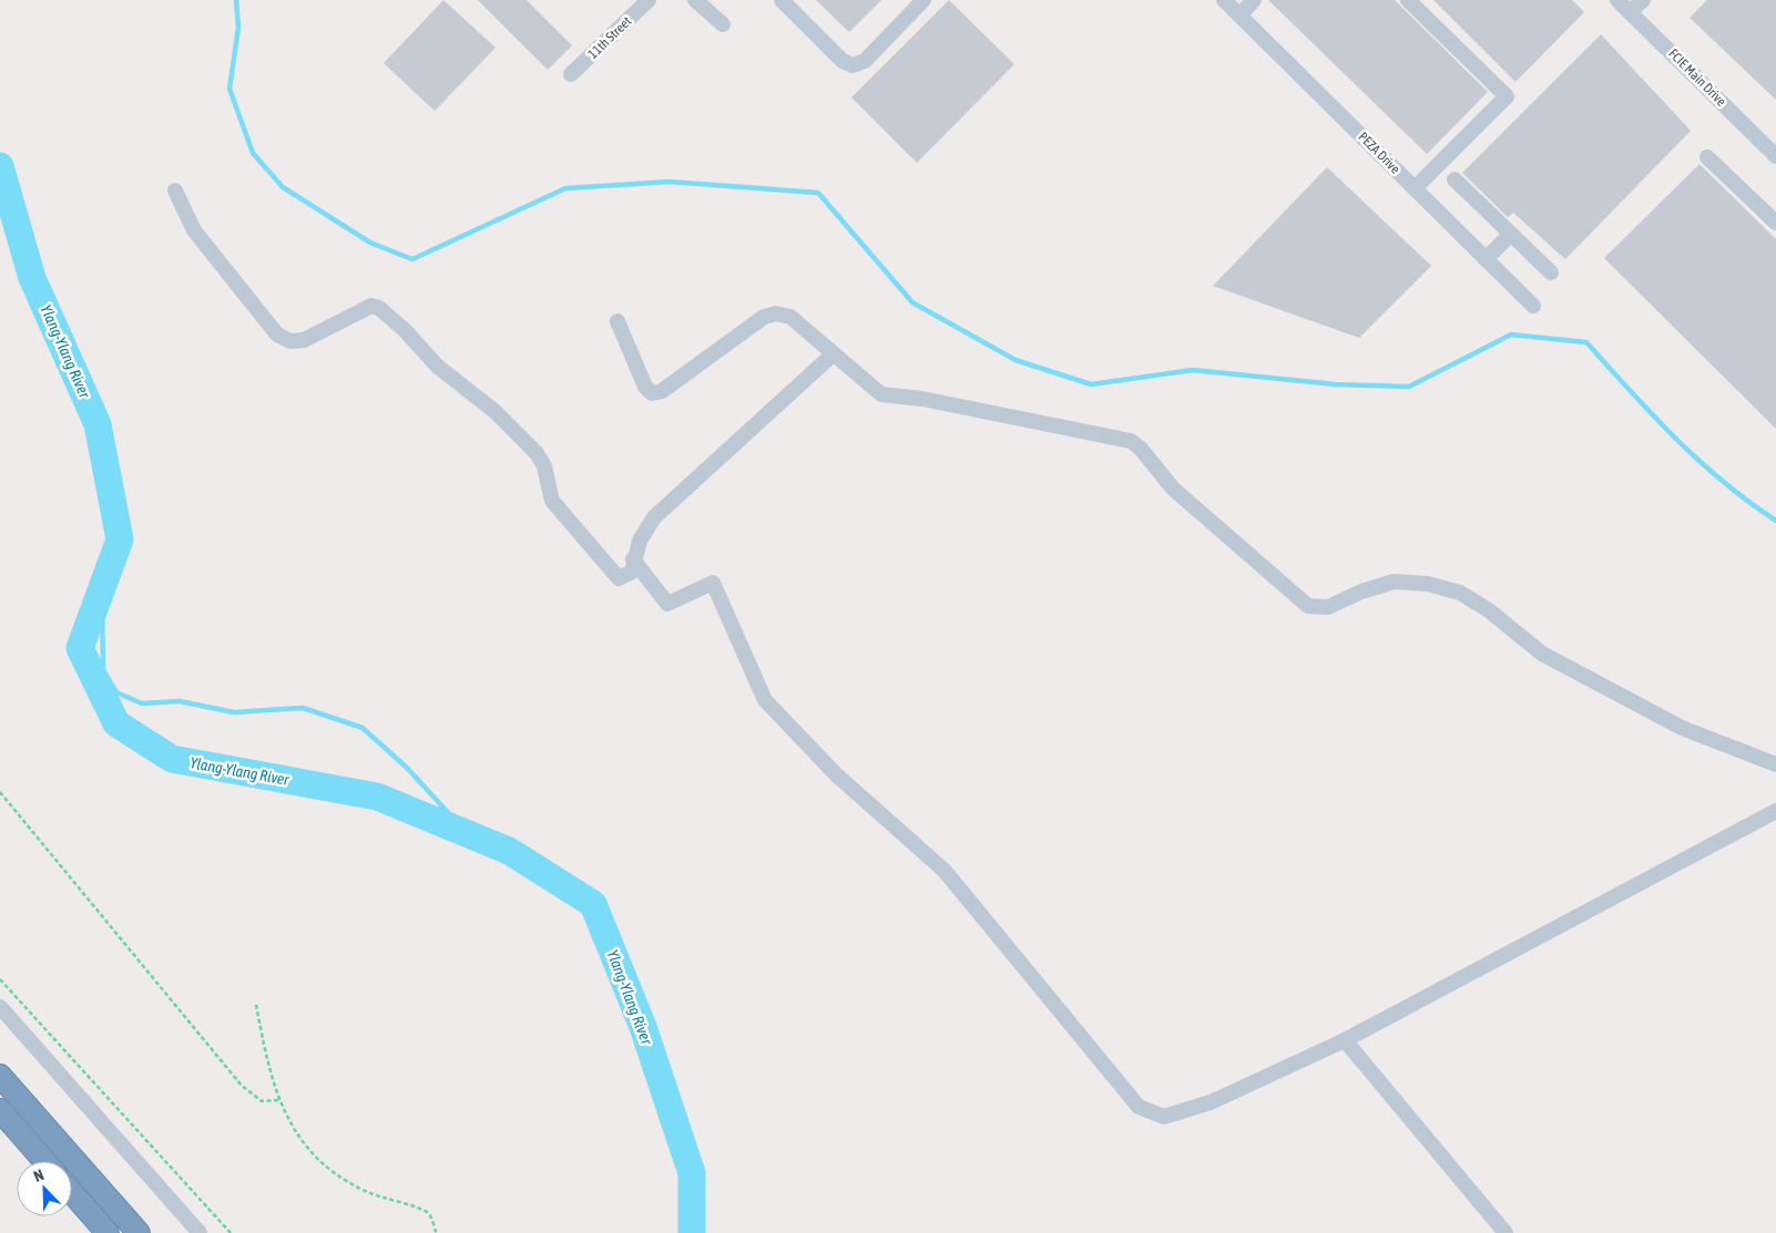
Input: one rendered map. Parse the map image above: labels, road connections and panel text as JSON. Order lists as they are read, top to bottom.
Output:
{
  "streets": {
    "street": ["11th Street", "FCIE Main Drive", "PEZA Drive"]
  },
  "water": ["Ylang-Ylang River"],
  "north": "top left"
}
